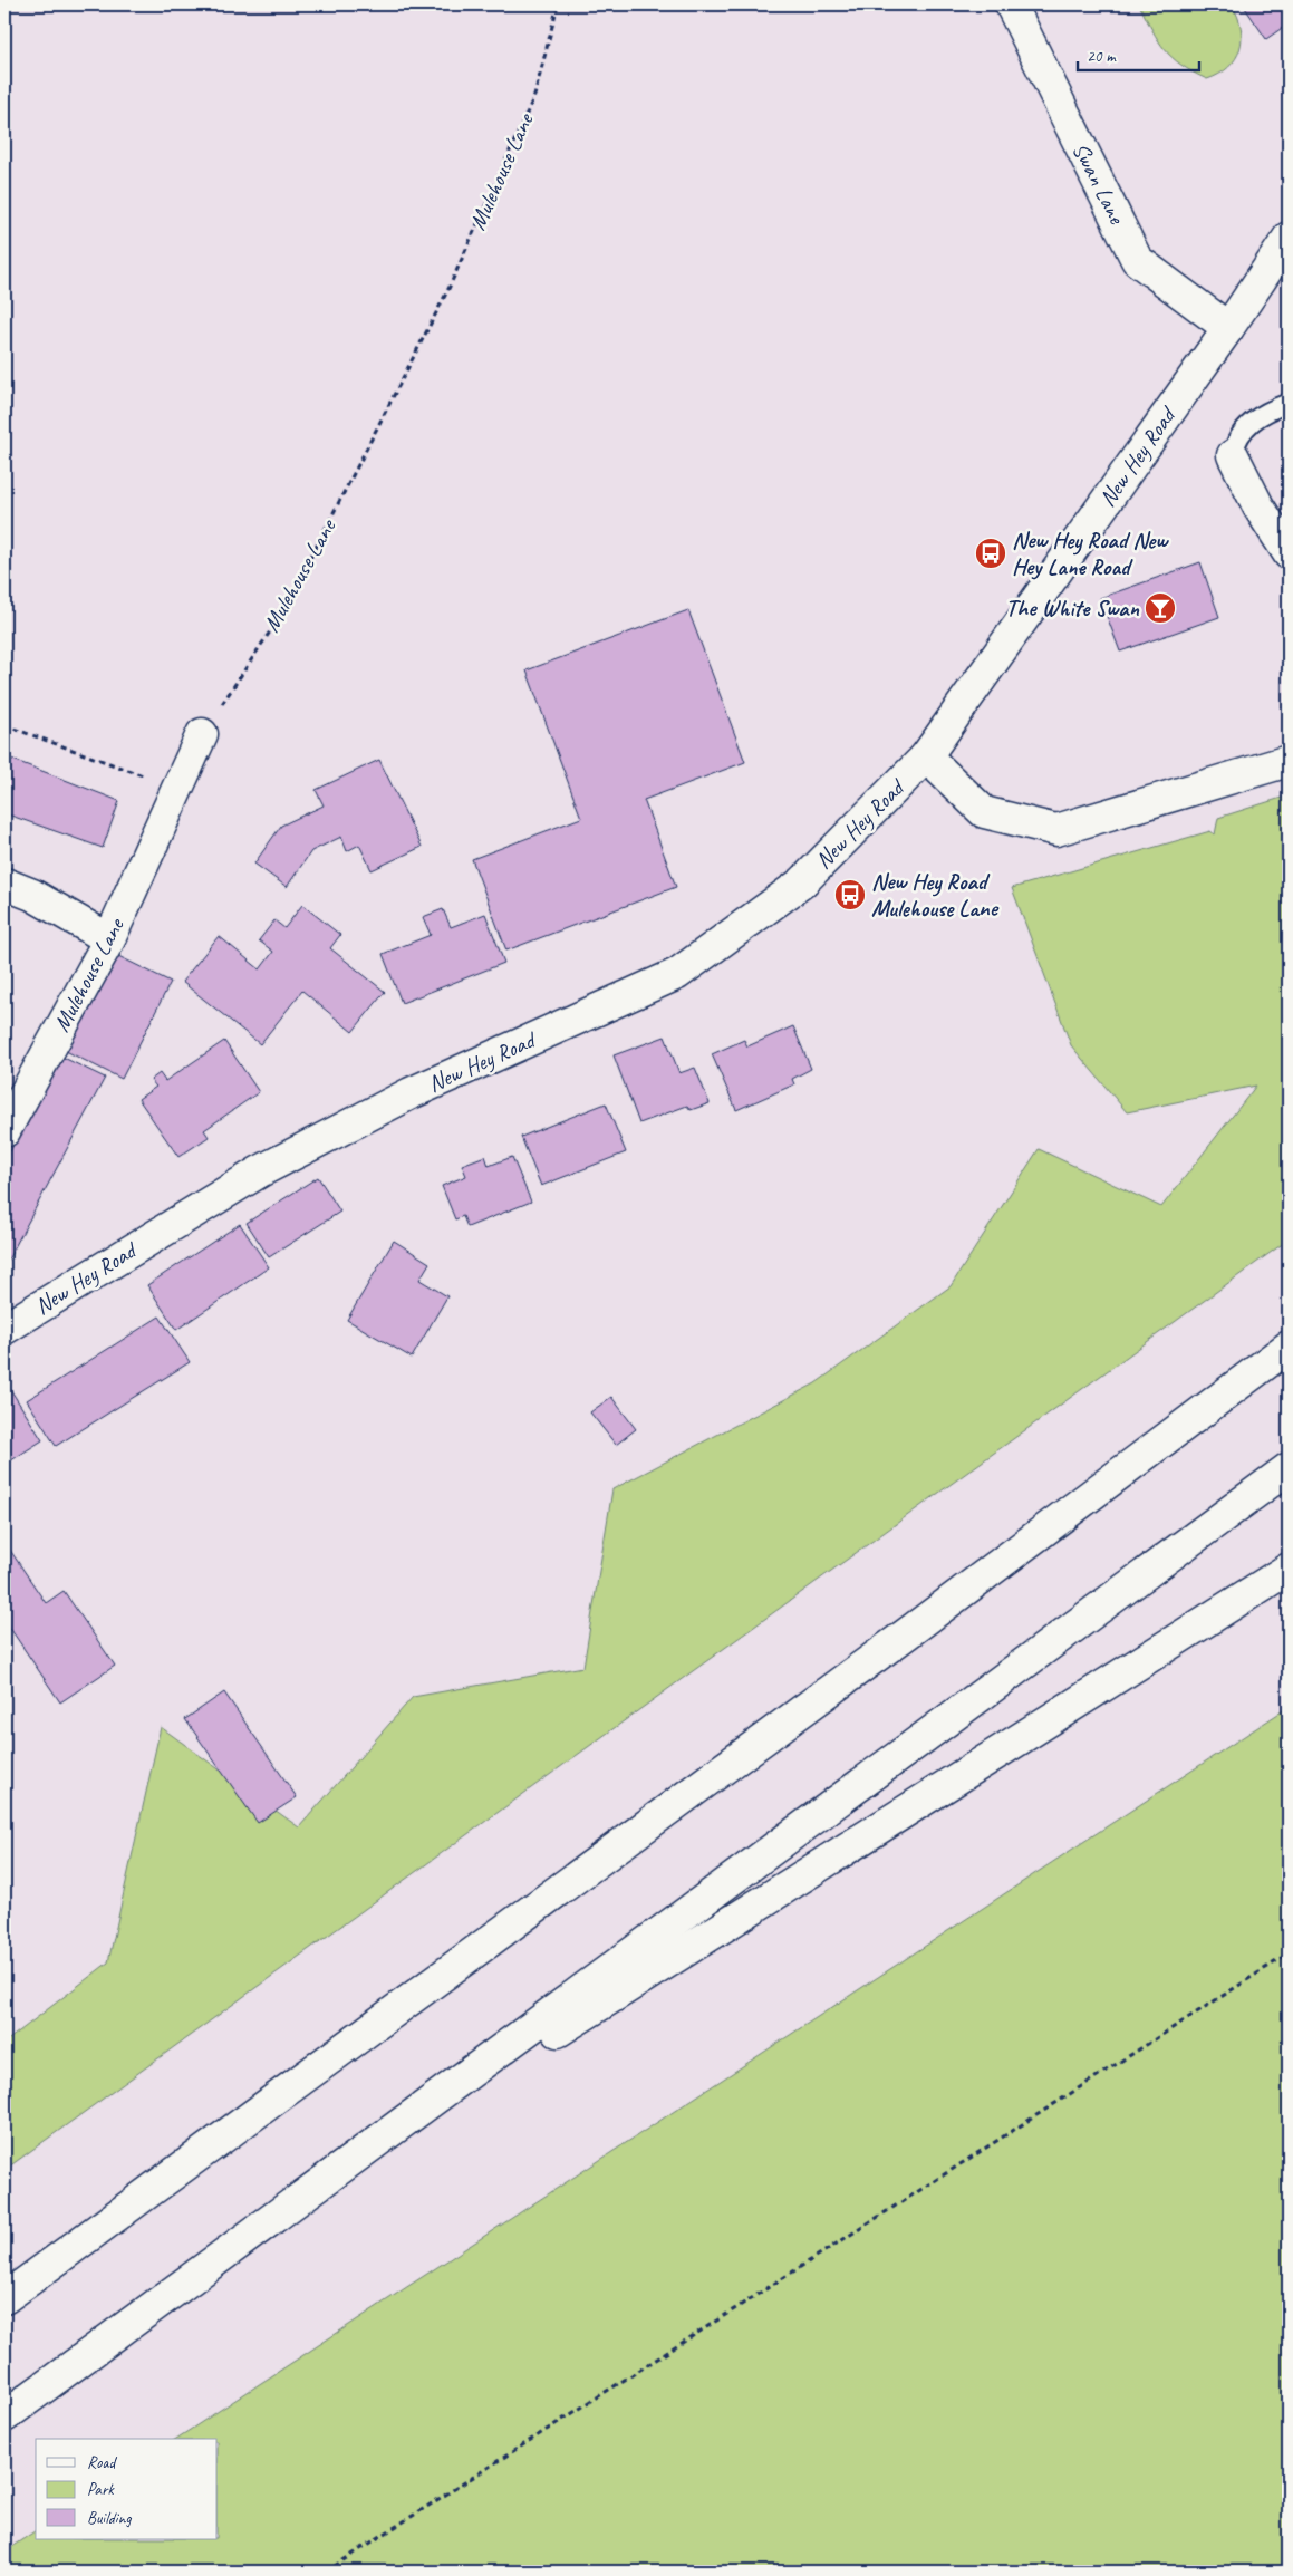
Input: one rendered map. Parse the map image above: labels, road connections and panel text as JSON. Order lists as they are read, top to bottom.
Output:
{
  "streets": {
    "main road": ["Mulehouse Lane", "Swan Lane", "New Hey Road"]
  },
  "crossings": [
    ["Swan Lane", "New Hey Road"]
  ],
  "places": {
    "bus stop": ["New Hey Road New Hey Lane Road", "New Hey Road Mulehouse Lane"],
    "bar": ["The White Swan"]
  },
  "legend": ["Road", "Park", "Building"],
  "scale_bar": "20 m"
}
